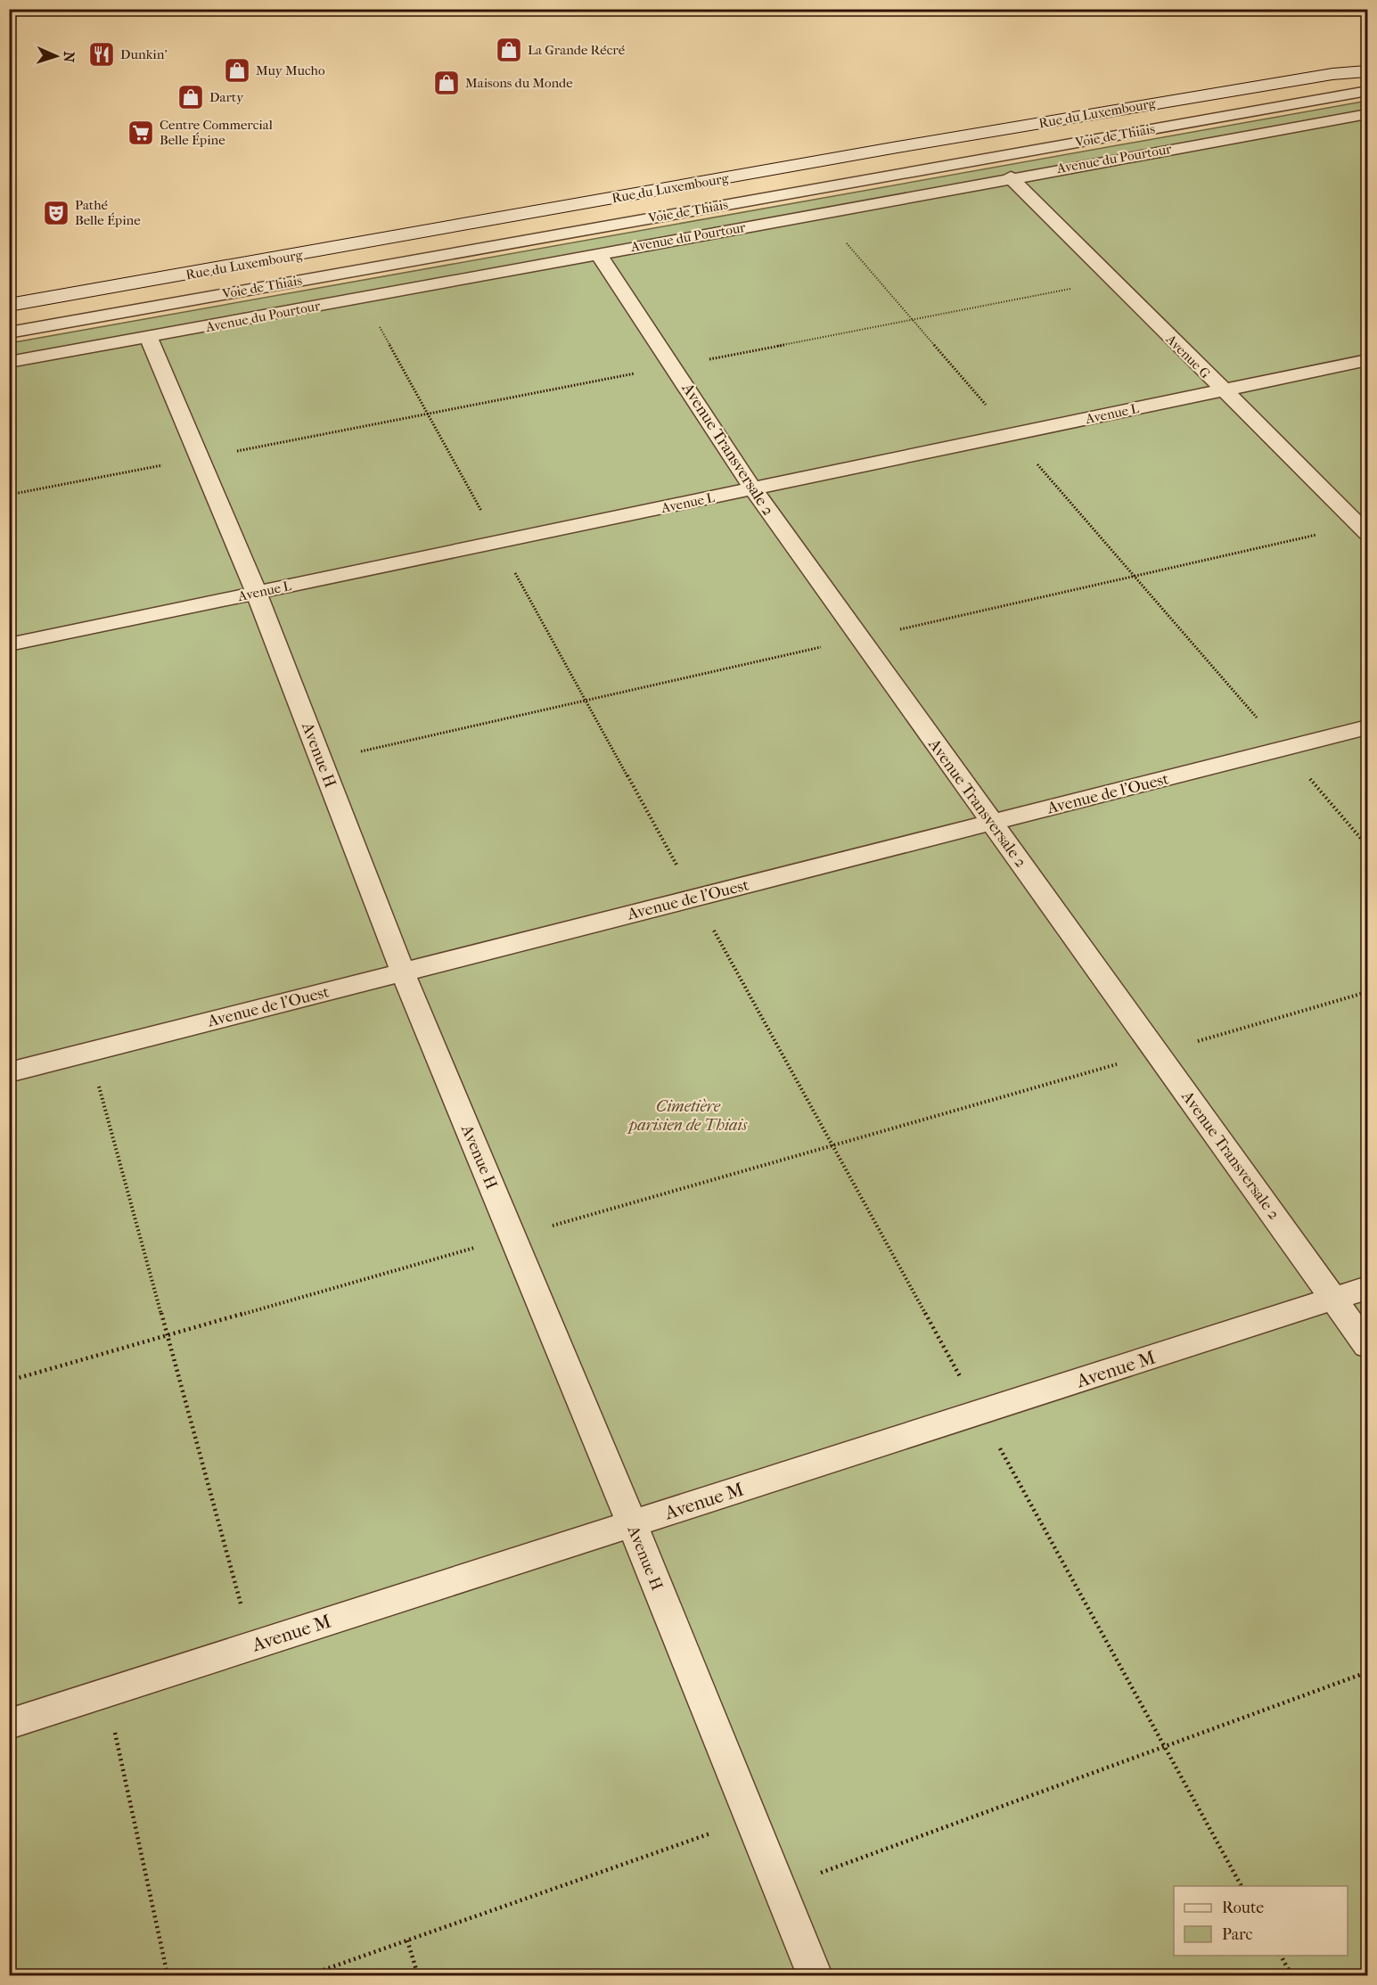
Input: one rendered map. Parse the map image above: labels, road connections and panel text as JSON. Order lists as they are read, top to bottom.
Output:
{
  "streets": {
    "street": ["Rue du Luxembourg"],
    "lane": [
      "Voie de Thiais",
      "Avenue du Pourtour",
      "Avenue G",
      "Avenue L",
      "Avenue Transversale 2",
      "Avenue H",
      "Avenue de l'Ouest",
      "Avenue M"
    ]
  },
  "crossings": [
    ["Avenue du Pourtour", "Avenue G"],
    ["Avenue du Pourtour", "Avenue Transversale 2"],
    ["Avenue du Pourtour", "Avenue H"],
    ["Avenue G", "Avenue L"],
    ["Avenue L", "Avenue Transversale 2"],
    ["Avenue L", "Avenue H"],
    ["Avenue Transversale 2", "Avenue de l'Ouest"],
    ["Avenue Transversale 2", "Avenue M"],
    ["Avenue H", "Avenue de l'Ouest"],
    ["Avenue H", "Avenue M"]
  ],
  "parks": ["Cimetière parisien de Thiais"],
  "places": {
    "shop": [
      "La Grande Récré",
      "Muy Mucho",
      "Maisons du Monde",
      "Darty"
    ],
    "restaurant": ["Dunkin'"],
    "supermarket": ["Centre Commercial Belle Épine"],
    "theatre": ["Pathé Belle Épine"]
  },
  "legend": ["Route", "Parc"],
  "north": "right"
}
